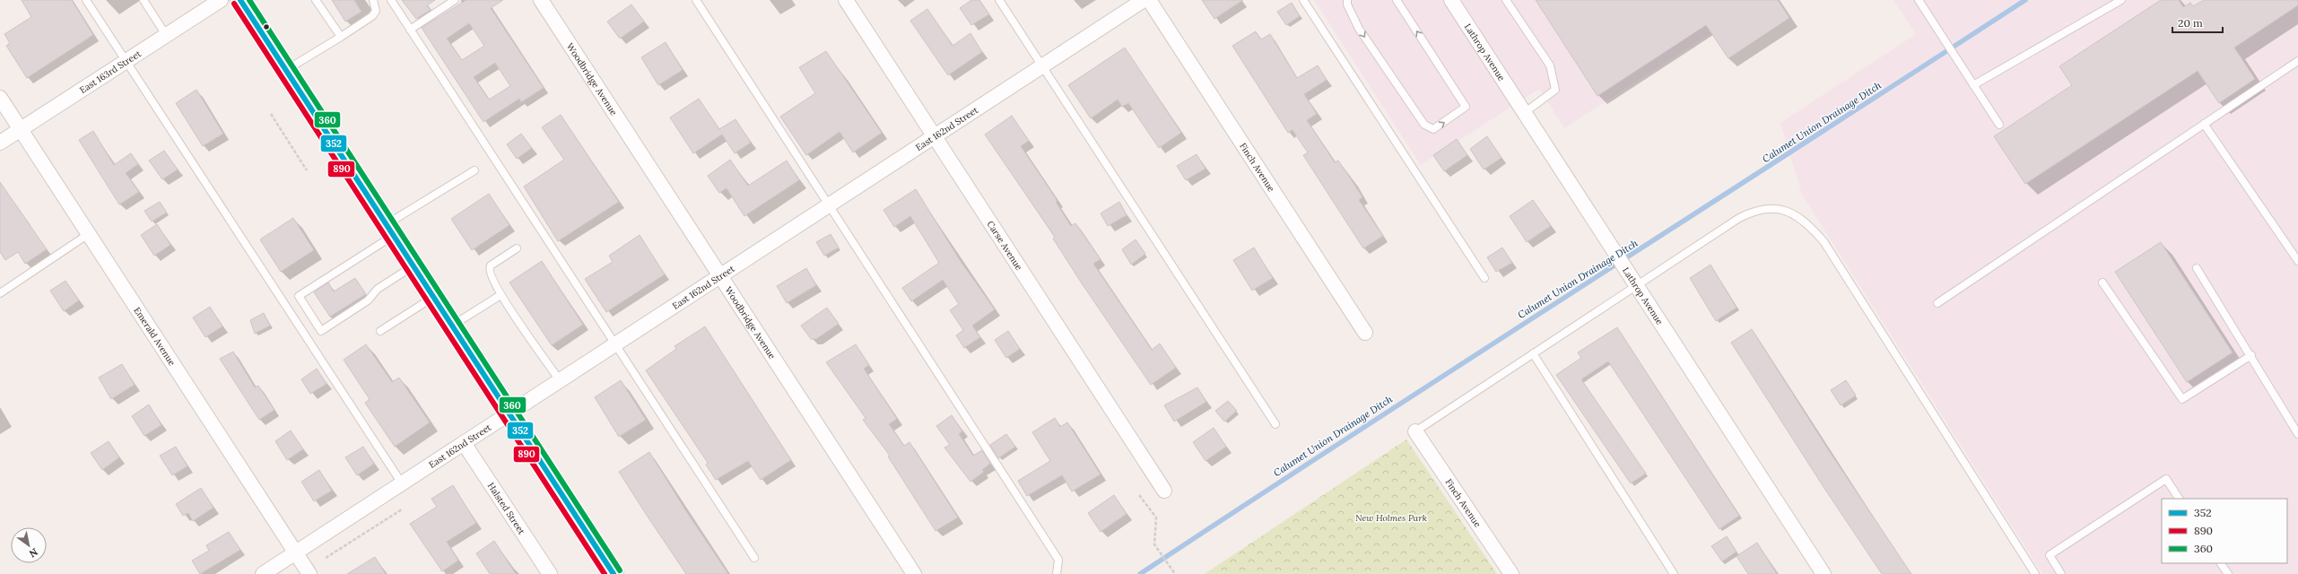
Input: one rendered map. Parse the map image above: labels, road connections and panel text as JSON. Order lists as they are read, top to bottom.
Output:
{
  "streets": {
    "street": [
      "Lathrop Avenue",
      "East 163rd Street",
      "Woodbridge Avenue",
      "East 162nd Street",
      "Finch Avenue",
      "Carse Avenue",
      "Emerald Avenue",
      "Halsted Street"
    ]
  },
  "crossings": [
    ["East 163rd Street", "Emerald Avenue"],
    ["Woodbridge Avenue", "East 162nd Street"],
    ["East 162nd Street", "Carse Avenue"],
    ["East 162nd Street", "Emerald Avenue"],
    ["East 162nd Street", "Halsted Street"]
  ],
  "water": ["Calumet Union Drainage Ditch"],
  "parks": ["New Holmes Park"],
  "lines": ["transit line 352", "transit line 360", "transit line 890"],
  "legend": ["352", "890", "360"],
  "scale_bar": "20 m",
  "north": "bottom right"
}
